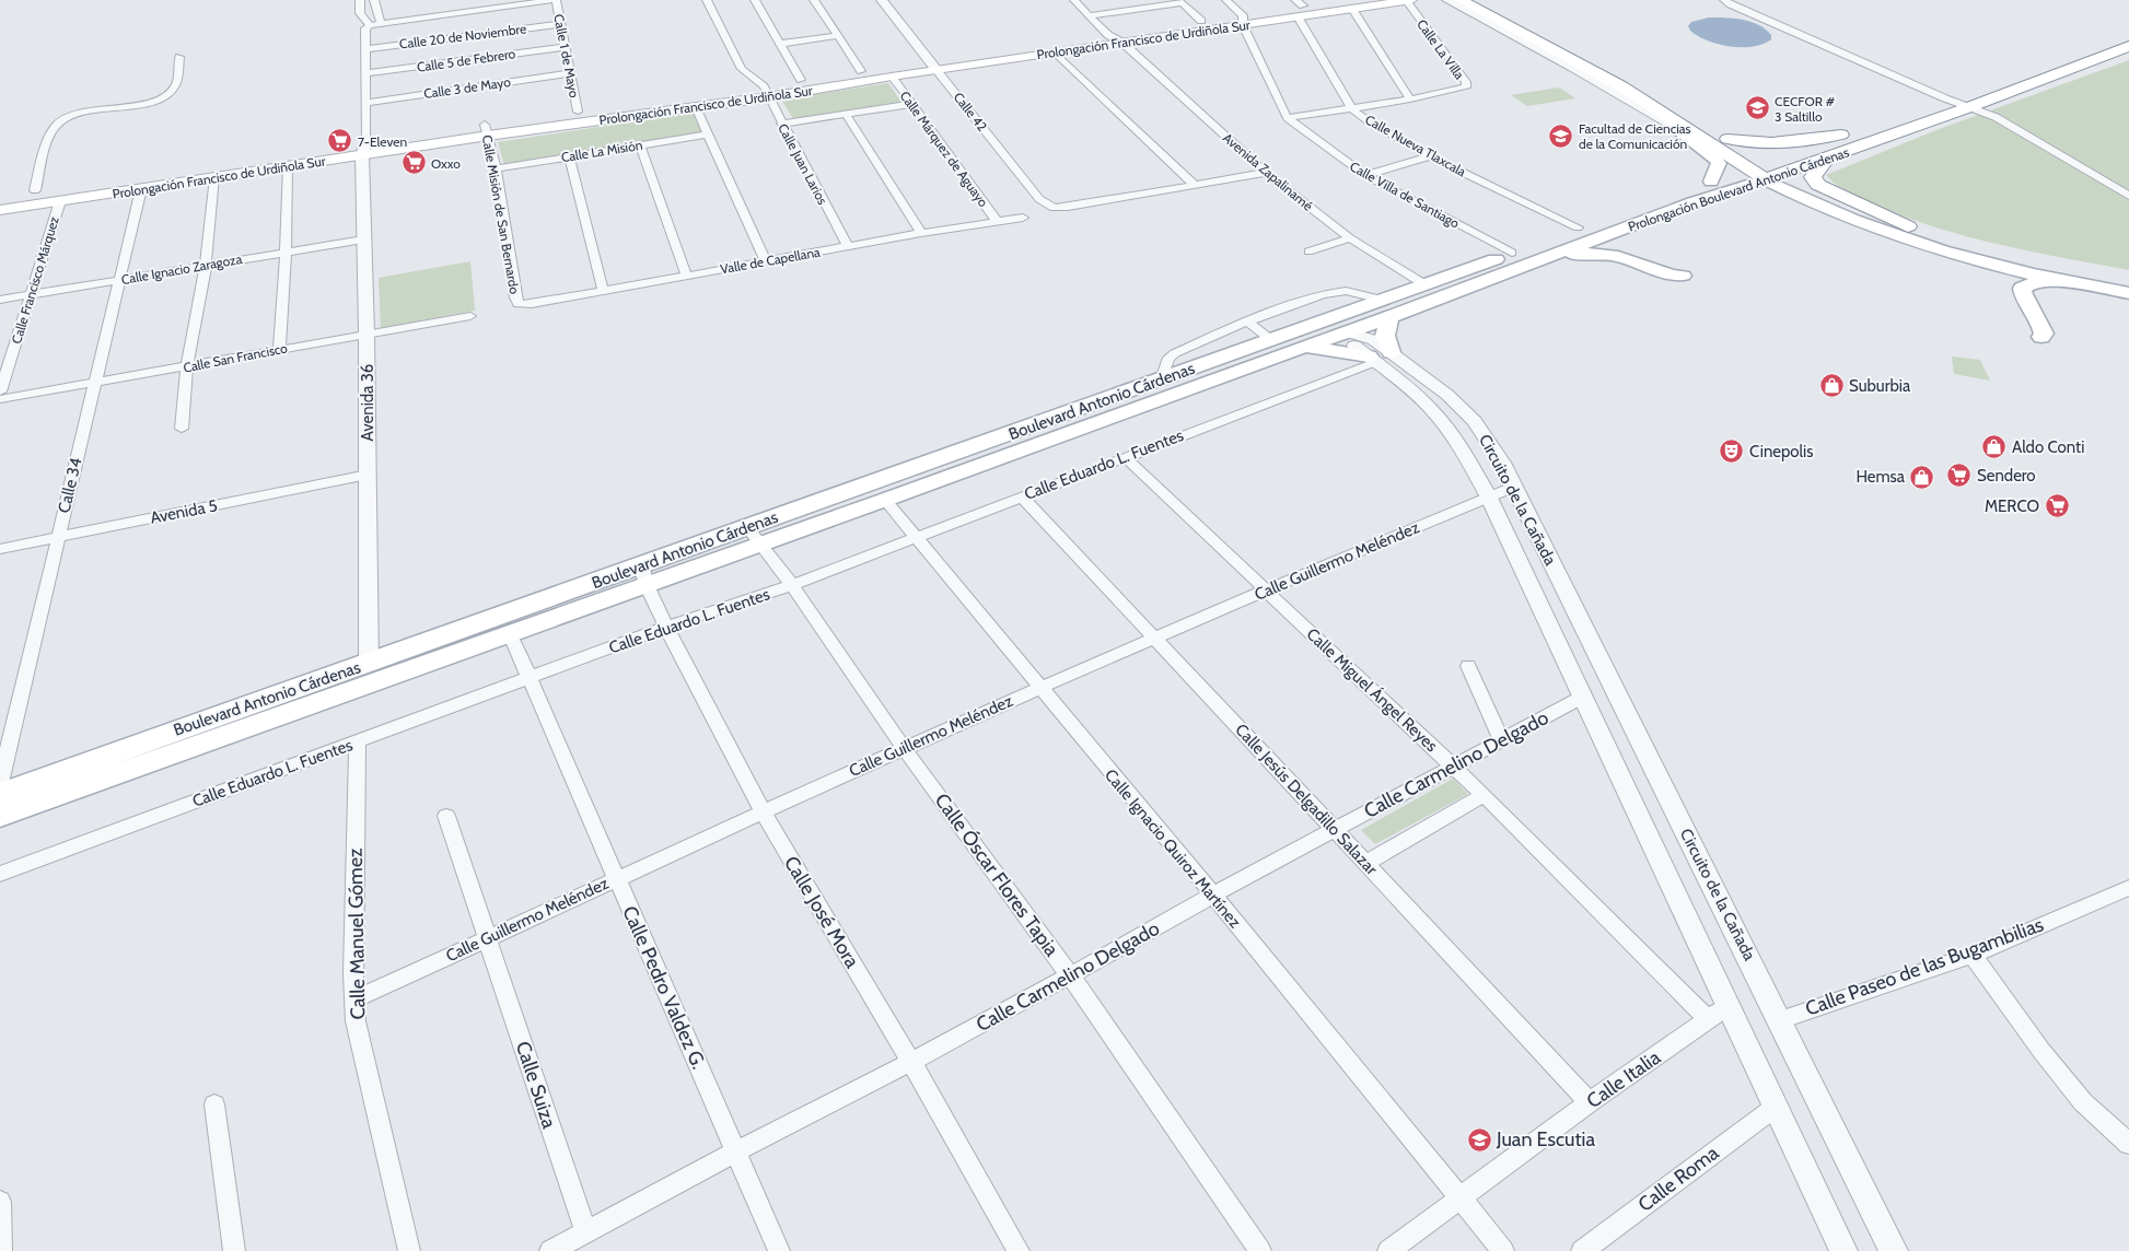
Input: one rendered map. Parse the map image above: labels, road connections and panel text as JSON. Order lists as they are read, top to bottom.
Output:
{
  "streets": {
    "highway": ["Prolongación Boulevard Antonio Cárdenas"],
    "main road": ["Prolongación Francisco de Urdiñola Sur", "Boulevard Antonio Cárdenas"],
    "street": [
      "Calle 20 de Noviembre",
      "Calle La Villa",
      "Calle 1 de Mayo",
      "Calle 5 de Febrero",
      "Calle 3 de Mayo",
      "Calle 42",
      "Calle Nueva Tlaxcala",
      "Calle Márquez de Aguayo",
      "Calle La Misión",
      "Calle Juan Larios",
      "Avenida Zapalinamé",
      "Calle Villa de Santiago",
      "Calle Misión de San Bernardo",
      "Valle de Capellana",
      "Calle Ignacio Zaragoza",
      "Calle Francisco Márquez",
      "Calle San Francisco",
      "Avenida 36",
      "Calle Eduardo L. Fuentes",
      "Calle 34",
      "Circuito de la Cañada",
      "Avenida 5",
      "Calle Guillermo Meléndez",
      "Calle Miguel Ángel Reyes",
      "Calle Carmelino Delgado",
      "Calle Jesús Delgadillo Salazar",
      "Calle Ignacio Quiroz Martínez",
      "Calle Óscar Flores Tapia",
      "Calle José Mora",
      "Calle Manuel Gómez",
      "Calle Paseo de las Bugambilias",
      "Calle Pedro Valdez G.",
      "Calle Italia",
      "Calle Suiza",
      "Calle Roma"
    ]
  },
  "crossings": [
    ["Calle 20 de Noviembre", "Calle 1 de Mayo"],
    ["Prolongación Francisco de Urdiñola Sur", "Calle La Villa"],
    ["Prolongación Francisco de Urdiñola Sur", "Calle 1 de Mayo"],
    ["Prolongación Francisco de Urdiñola Sur", "Calle 42"],
    ["Prolongación Francisco de Urdiñola Sur", "Calle Nueva Tlaxcala"],
    ["Prolongación Francisco de Urdiñola Sur", "Calle Márquez de Aguayo"],
    ["Prolongación Francisco de Urdiñola Sur", "Calle Juan Larios"],
    ["Prolongación Francisco de Urdiñola Sur", "Avenida Zapalinamé"],
    ["Prolongación Francisco de Urdiñola Sur", "Calle Villa de Santiago"],
    ["Prolongación Francisco de Urdiñola Sur", "Calle Misión de San Bernardo"],
    ["Prolongación Francisco de Urdiñola Sur", "Calle Francisco Márquez"],
    ["Prolongación Francisco de Urdiñola Sur", "Avenida 36"],
    ["Prolongación Francisco de Urdiñola Sur", "Calle 34"],
    ["Calle 1 de Mayo", "Calle 5 de Febrero"],
    ["Calle 1 de Mayo", "Calle 3 de Mayo"],
    ["Calle Nueva Tlaxcala", "Prolongación Boulevard Antonio Cárdenas"],
    ["Calle Márquez de Aguayo", "Valle de Capellana"],
    ["Calle La Misión", "Calle Misión de San Bernardo"],
    ["Calle Juan Larios", "Valle de Capellana"],
    ["Avenida Zapalinamé", "Prolongación Boulevard Antonio Cárdenas"],
    ["Prolongación Boulevard Antonio Cárdenas", "Calle Villa de Santiago"],
    ["Prolongación Boulevard Antonio Cárdenas", "Boulevard Antonio Cárdenas"],
    ["Prolongación Boulevard Antonio Cárdenas", "Circuito de la Cañada"],
    ["Calle Misión de San Bernardo", "Valle de Capellana"],
    ["Calle Ignacio Zaragoza", "Calle Francisco Márquez"],
    ["Calle Ignacio Zaragoza", "Avenida 36"],
    ["Calle Ignacio Zaragoza", "Calle 34"],
    ["Calle San Francisco", "Avenida 36"],
    ["Calle San Francisco", "Calle 34"],
    ["Boulevard Antonio Cárdenas", "Avenida 36"],
    ["Boulevard Antonio Cárdenas", "Circuito de la Cañada"],
    ["Boulevard Antonio Cárdenas", "Calle Ignacio Quiroz Martínez"],
    ["Boulevard Antonio Cárdenas", "Calle Óscar Flores Tapia"],
    ["Boulevard Antonio Cárdenas", "Calle José Mora"],
    ["Boulevard Antonio Cárdenas", "Calle Pedro Valdez G."],
    ["Avenida 36", "Avenida 5"],
    ["Calle Eduardo L. Fuentes", "Circuito de la Cañada"],
    ["Calle Eduardo L. Fuentes", "Calle Miguel Ángel Reyes"],
    ["Calle Eduardo L. Fuentes", "Calle Jesús Delgadillo Salazar"],
    ["Calle Eduardo L. Fuentes", "Calle Ignacio Quiroz Martínez"],
    ["Calle Eduardo L. Fuentes", "Calle Óscar Flores Tapia"],
    ["Calle Eduardo L. Fuentes", "Calle José Mora"],
    ["Calle Eduardo L. Fuentes", "Calle Manuel Gómez"],
    ["Calle Eduardo L. Fuentes", "Calle Pedro Valdez G."],
    ["Calle 34", "Avenida 5"],
    ["Circuito de la Cañada", "Calle Guillermo Meléndez"],
    ["Circuito de la Cañada", "Calle Carmelino Delgado"],
    ["Circuito de la Cañada", "Calle Paseo de las Bugambilias"],
    ["Circuito de la Cañada", "Calle Italia"],
    ["Circuito de la Cañada", "Calle Roma"],
    ["Calle Guillermo Meléndez", "Calle Miguel Ángel Reyes"],
    ["Calle Guillermo Meléndez", "Calle Jesús Delgadillo Salazar"],
    ["Calle Guillermo Meléndez", "Calle Ignacio Quiroz Martínez"],
    ["Calle Guillermo Meléndez", "Calle Óscar Flores Tapia"],
    ["Calle Guillermo Meléndez", "Calle José Mora"],
    ["Calle Guillermo Meléndez", "Calle Manuel Gómez"],
    ["Calle Guillermo Meléndez", "Calle Pedro Valdez G."],
    ["Calle Guillermo Meléndez", "Calle Suiza"],
    ["Calle Miguel Ángel Reyes", "Calle Carmelino Delgado"],
    ["Calle Miguel Ángel Reyes", "Calle Italia"],
    ["Calle Carmelino Delgado", "Calle Jesús Delgadillo Salazar"],
    ["Calle Carmelino Delgado", "Calle Ignacio Quiroz Martínez"],
    ["Calle Carmelino Delgado", "Calle Óscar Flores Tapia"],
    ["Calle Carmelino Delgado", "Calle José Mora"],
    ["Calle Carmelino Delgado", "Calle Pedro Valdez G."],
    ["Calle Carmelino Delgado", "Calle Suiza"],
    ["Calle Jesús Delgadillo Salazar", "Calle Italia"],
    ["Calle Ignacio Quiroz Martínez", "Calle Italia"]
  ],
  "places": {
    "school or university": ["CECFOR # 3 Saltillo", "Facultad de Ciencias de la Comunicación", "Juan Escutia"],
    "supermarket": [
      "7-Eleven",
      "Oxxo",
      "Sendero",
      "MERCO"
    ],
    "shop": ["Suburbia", "Aldo Conti", "Hemsa"],
    "theatre": ["Cinepolis"]
  }
}
